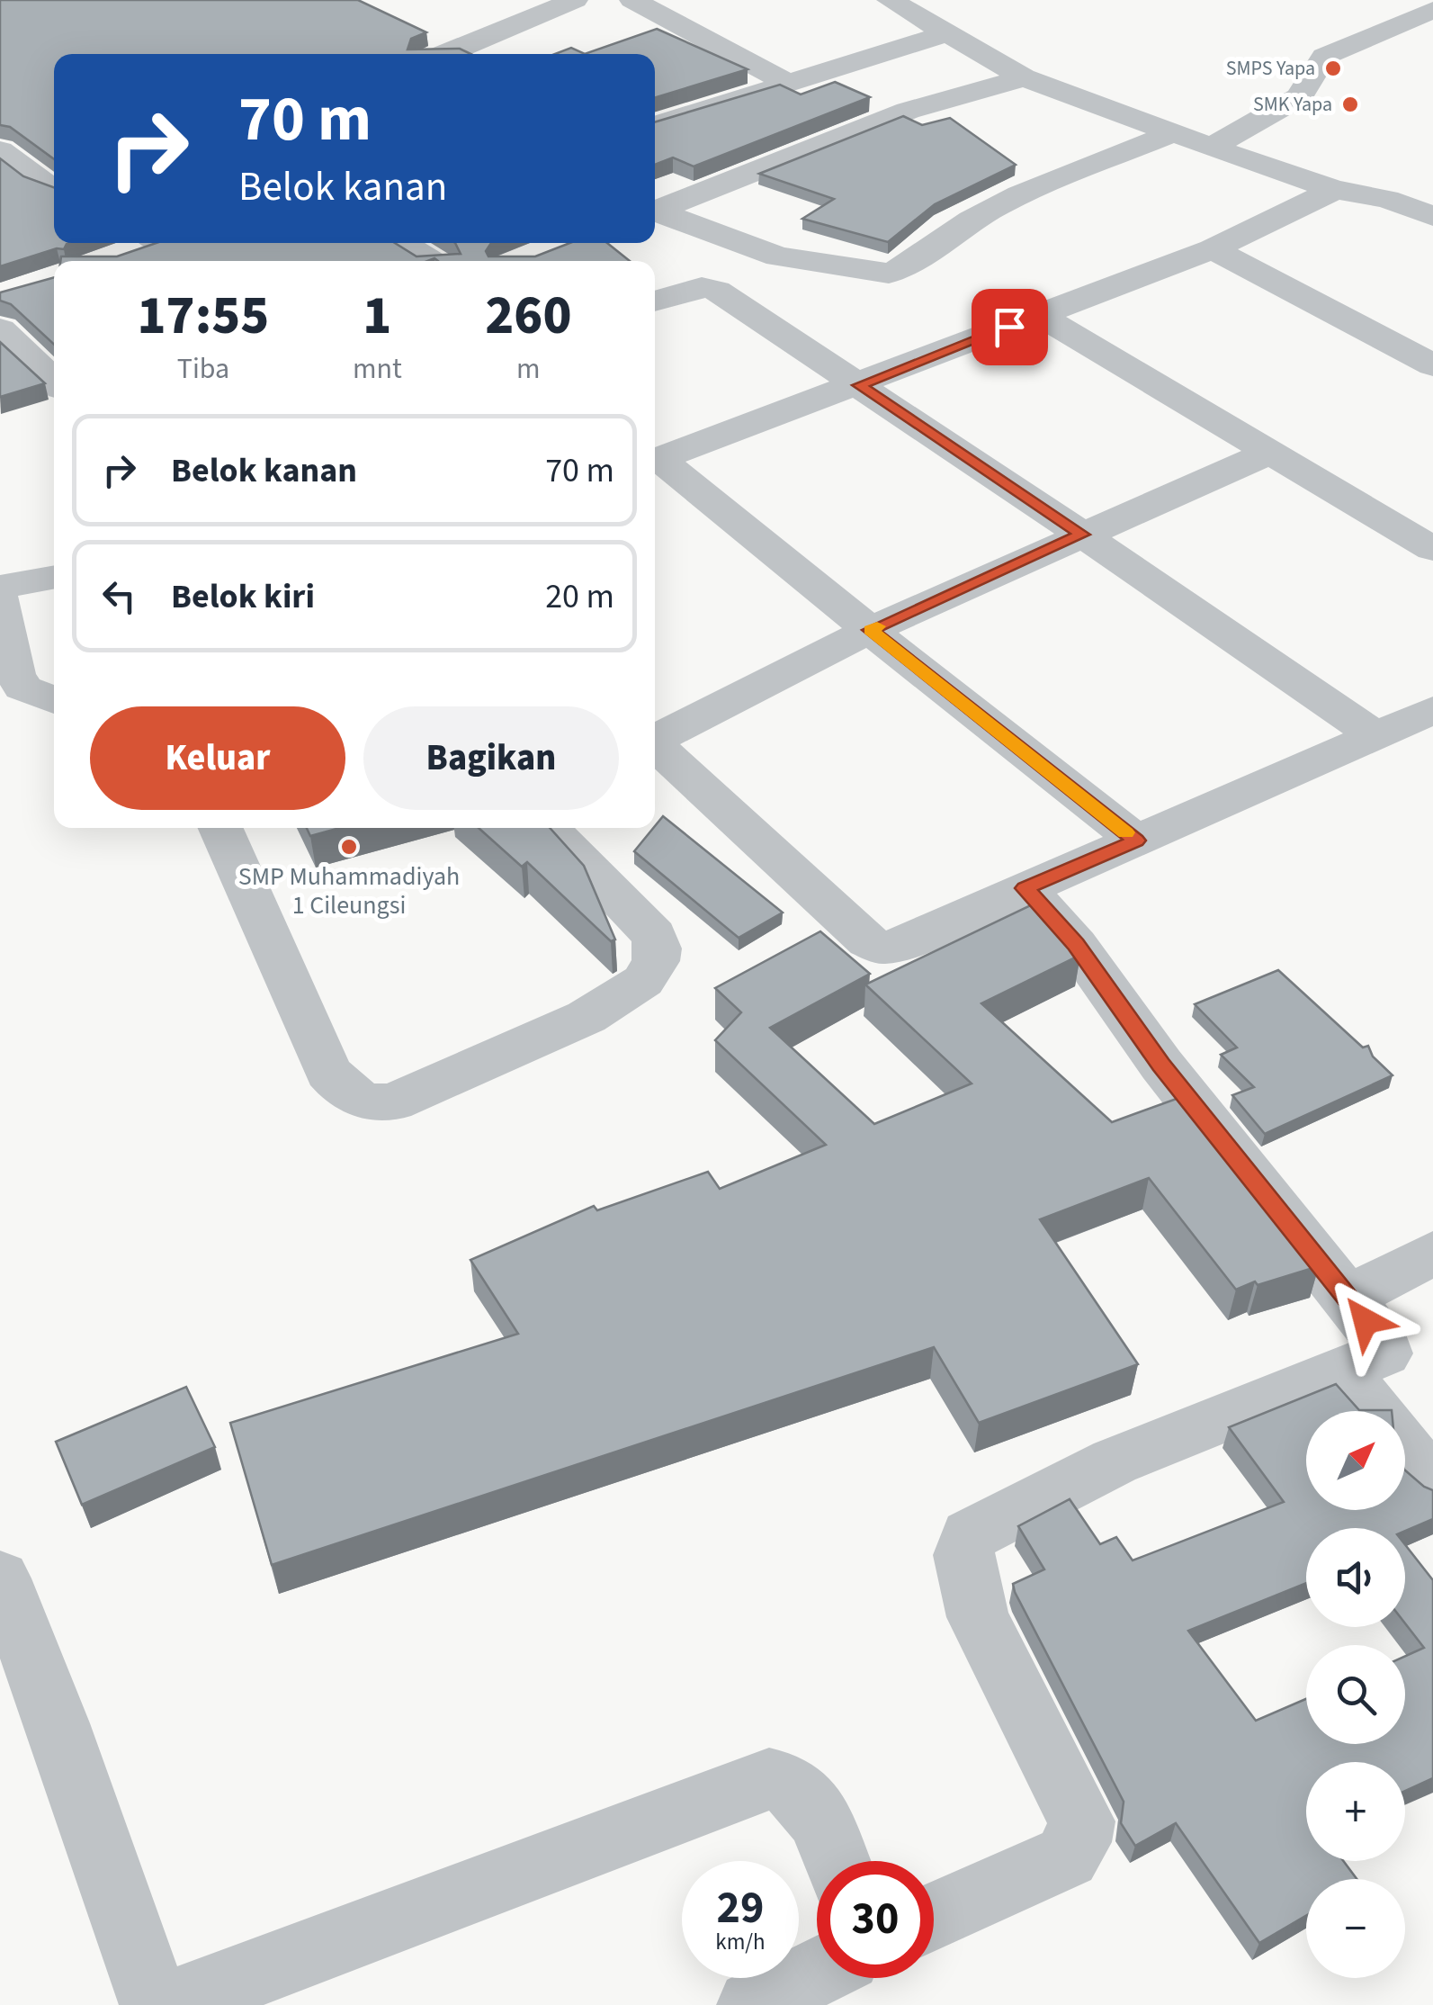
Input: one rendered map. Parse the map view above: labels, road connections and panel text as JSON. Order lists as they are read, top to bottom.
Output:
{
  "places": ["SMPS Yapa", "SMK Yapa", "SMP Muhammadiyah 1 Cileungsi"],
  "north": "top right",
  "page": {
    "turn": ["70 m", "Belok kanan"],
    "eta": [
      "17:55",
      "Tiba",
      "1",
      "mnt",
      "260",
      "m"
    ],
    "list": [
      {
        "name": "Belok kanan",
        "value": "70 m"
      },
      {
        "name": "Belok kiri",
        "value": "20 m"
      }
    ],
    "buttons": ["Keluar", "Bagikan"],
    "map_buttons": ["+", "−"],
    "speed": "29 km/h",
    "limit": "30"
  }
}
